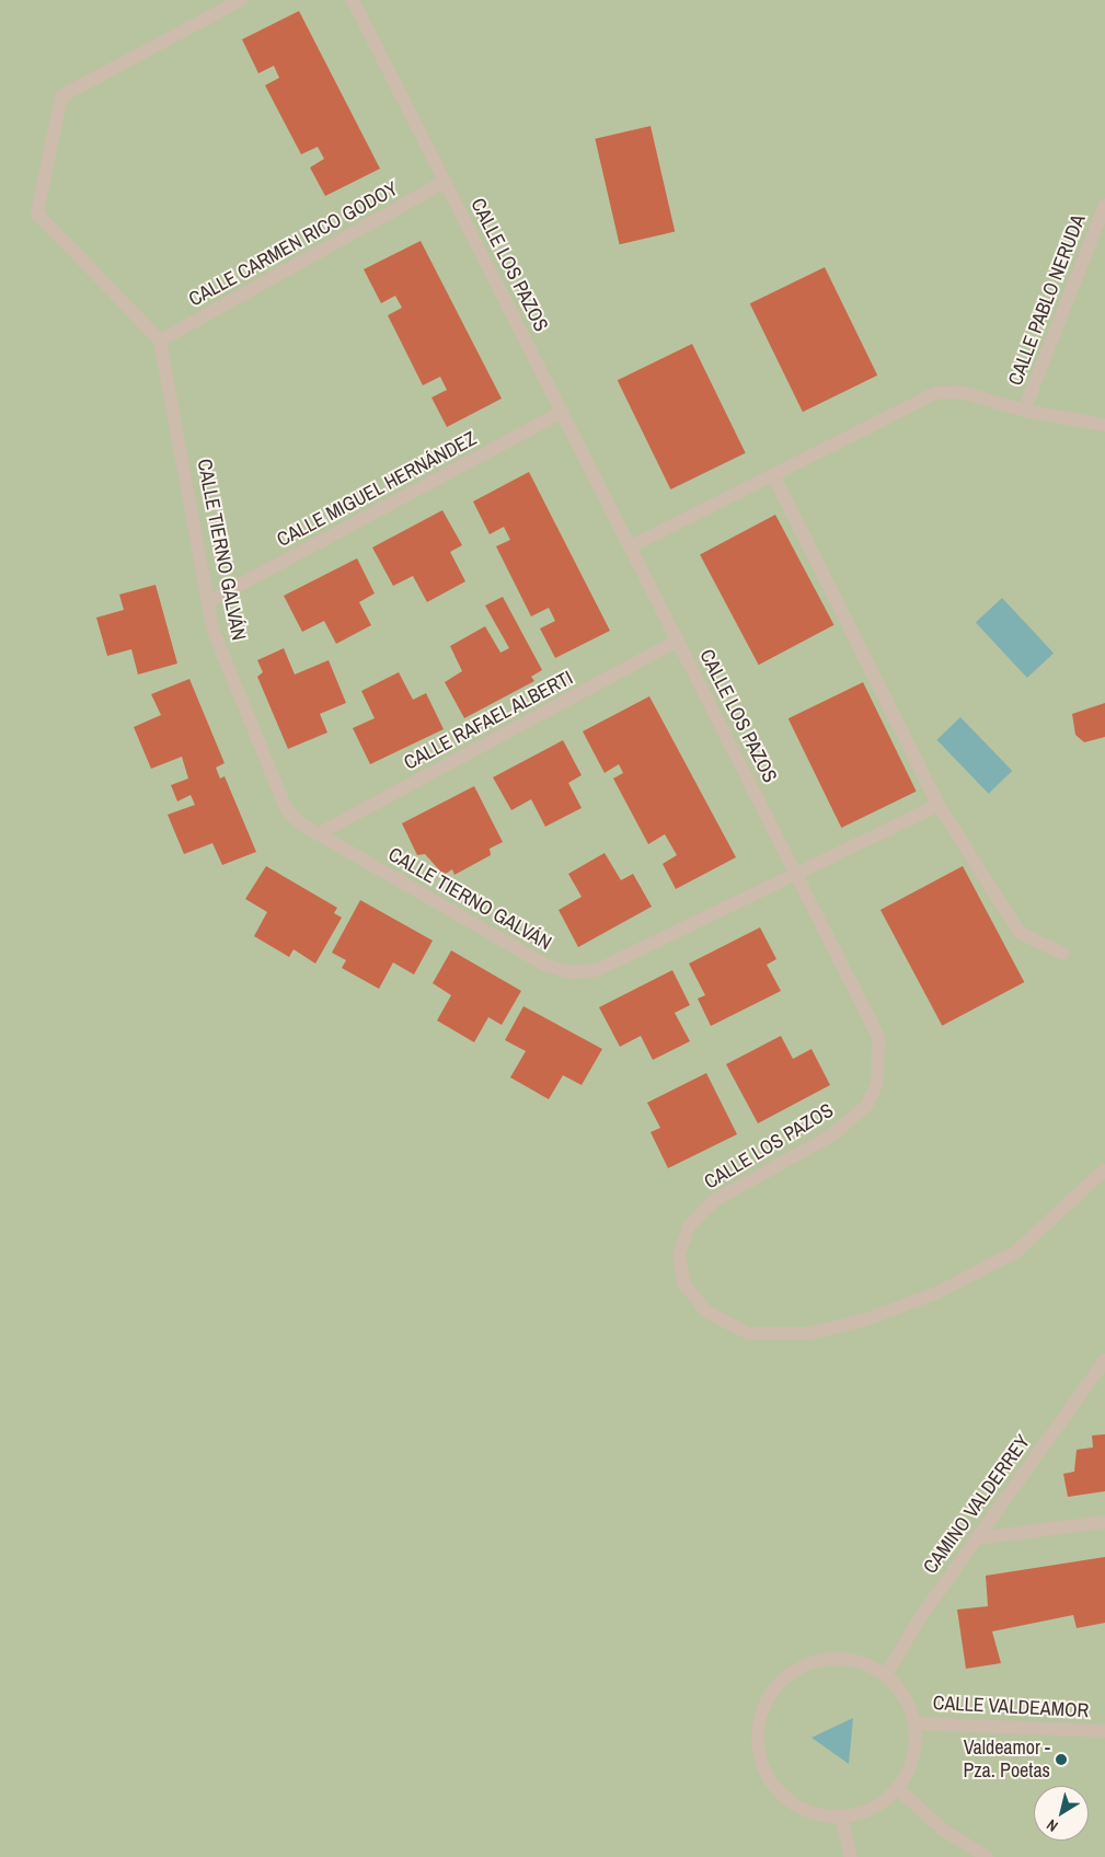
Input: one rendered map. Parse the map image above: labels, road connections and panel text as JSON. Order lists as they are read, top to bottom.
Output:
{
  "streets": {
    "street": [
      "CALLE CARMEN RICO GODOY",
      "CALLE LOS PAZOS",
      "CALLE PABLO NERUDA",
      "CALLE MIGUEL HERNÁNDEZ",
      "CALLE TIERNO GALVÁN",
      "CALLE RAFAEL ALBERTI",
      "CAMINO VALDERREY",
      "CALLE VALDEAMOR"
    ]
  },
  "crossings": [
    ["CALLE CARMEN RICO GODOY", "CALLE LOS PAZOS"],
    ["CALLE CARMEN RICO GODOY", "CALLE TIERNO GALVÁN"],
    ["CALLE LOS PAZOS", "CALLE MIGUEL HERNÁNDEZ"],
    ["CALLE LOS PAZOS", "CALLE TIERNO GALVÁN"],
    ["CALLE LOS PAZOS", "CALLE RAFAEL ALBERTI"],
    ["CALLE MIGUEL HERNÁNDEZ", "CALLE TIERNO GALVÁN"],
    ["CALLE TIERNO GALVÁN", "CALLE RAFAEL ALBERTI"],
    ["CAMINO VALDERREY", "CALLE VALDEAMOR"]
  ],
  "places": ["Valdeamor - Pza. Poetas"],
  "north": "bottom left"
}
